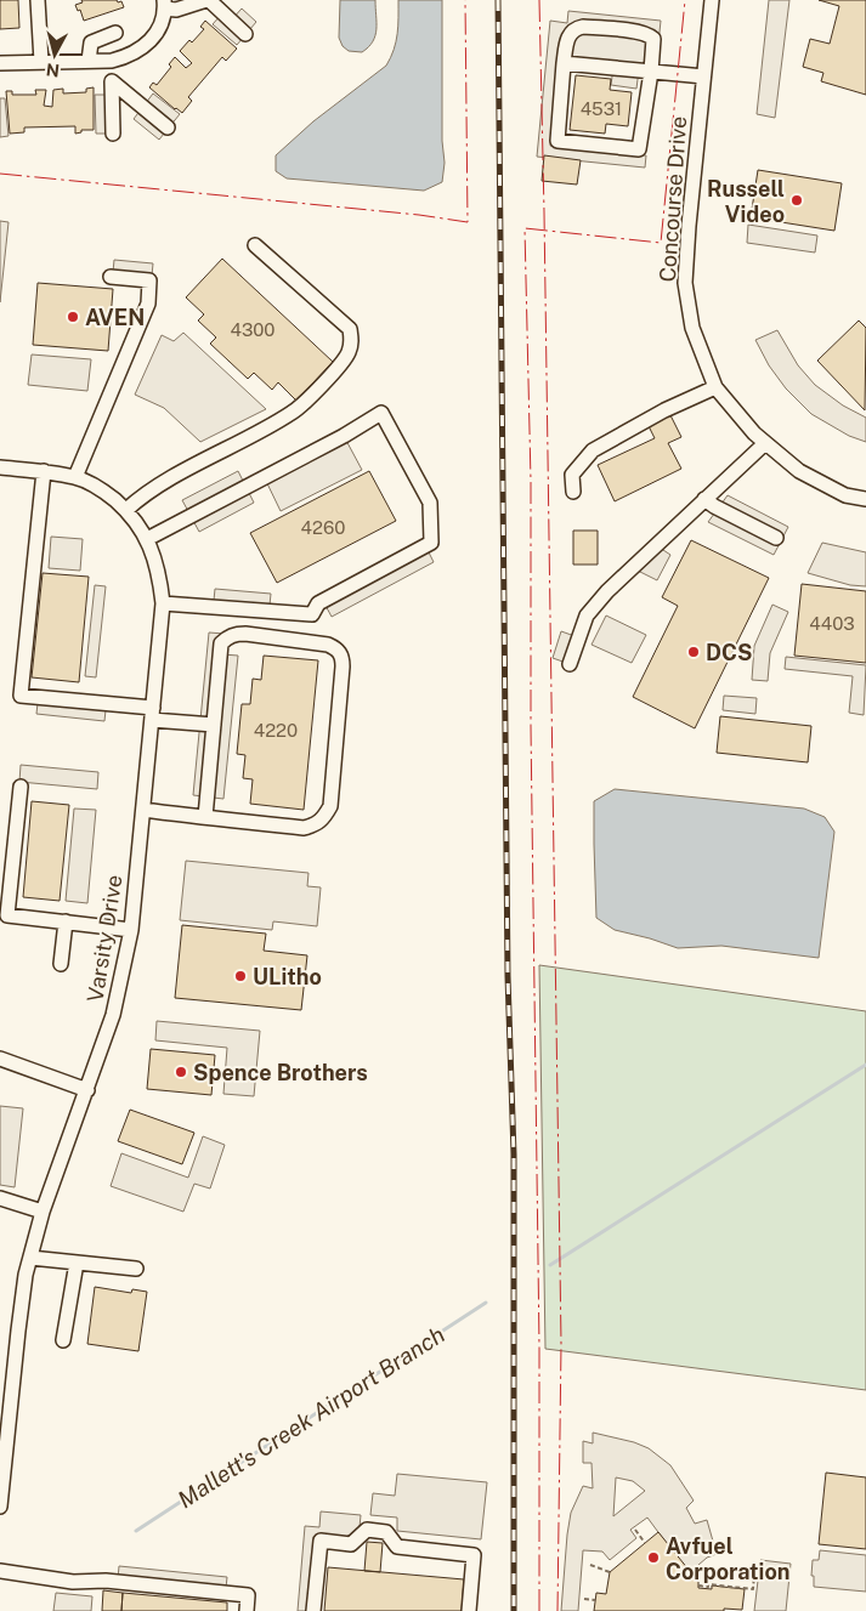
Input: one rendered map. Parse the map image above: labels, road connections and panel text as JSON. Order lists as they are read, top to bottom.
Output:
{
  "streets": {
    "street": ["Concourse Drive", "Varsity Drive"]
  },
  "water": ["Mallett's Creek Airport Branch"],
  "places": [
    "Russell Video",
    "AVEN",
    "DCS",
    "ULitho",
    "Spence Brothers",
    "Avfuel Corporation"
  ],
  "house_numbers": [
    "4531",
    "4300",
    "4260",
    "4403",
    "4220"
  ],
  "north": "bottom"
}
